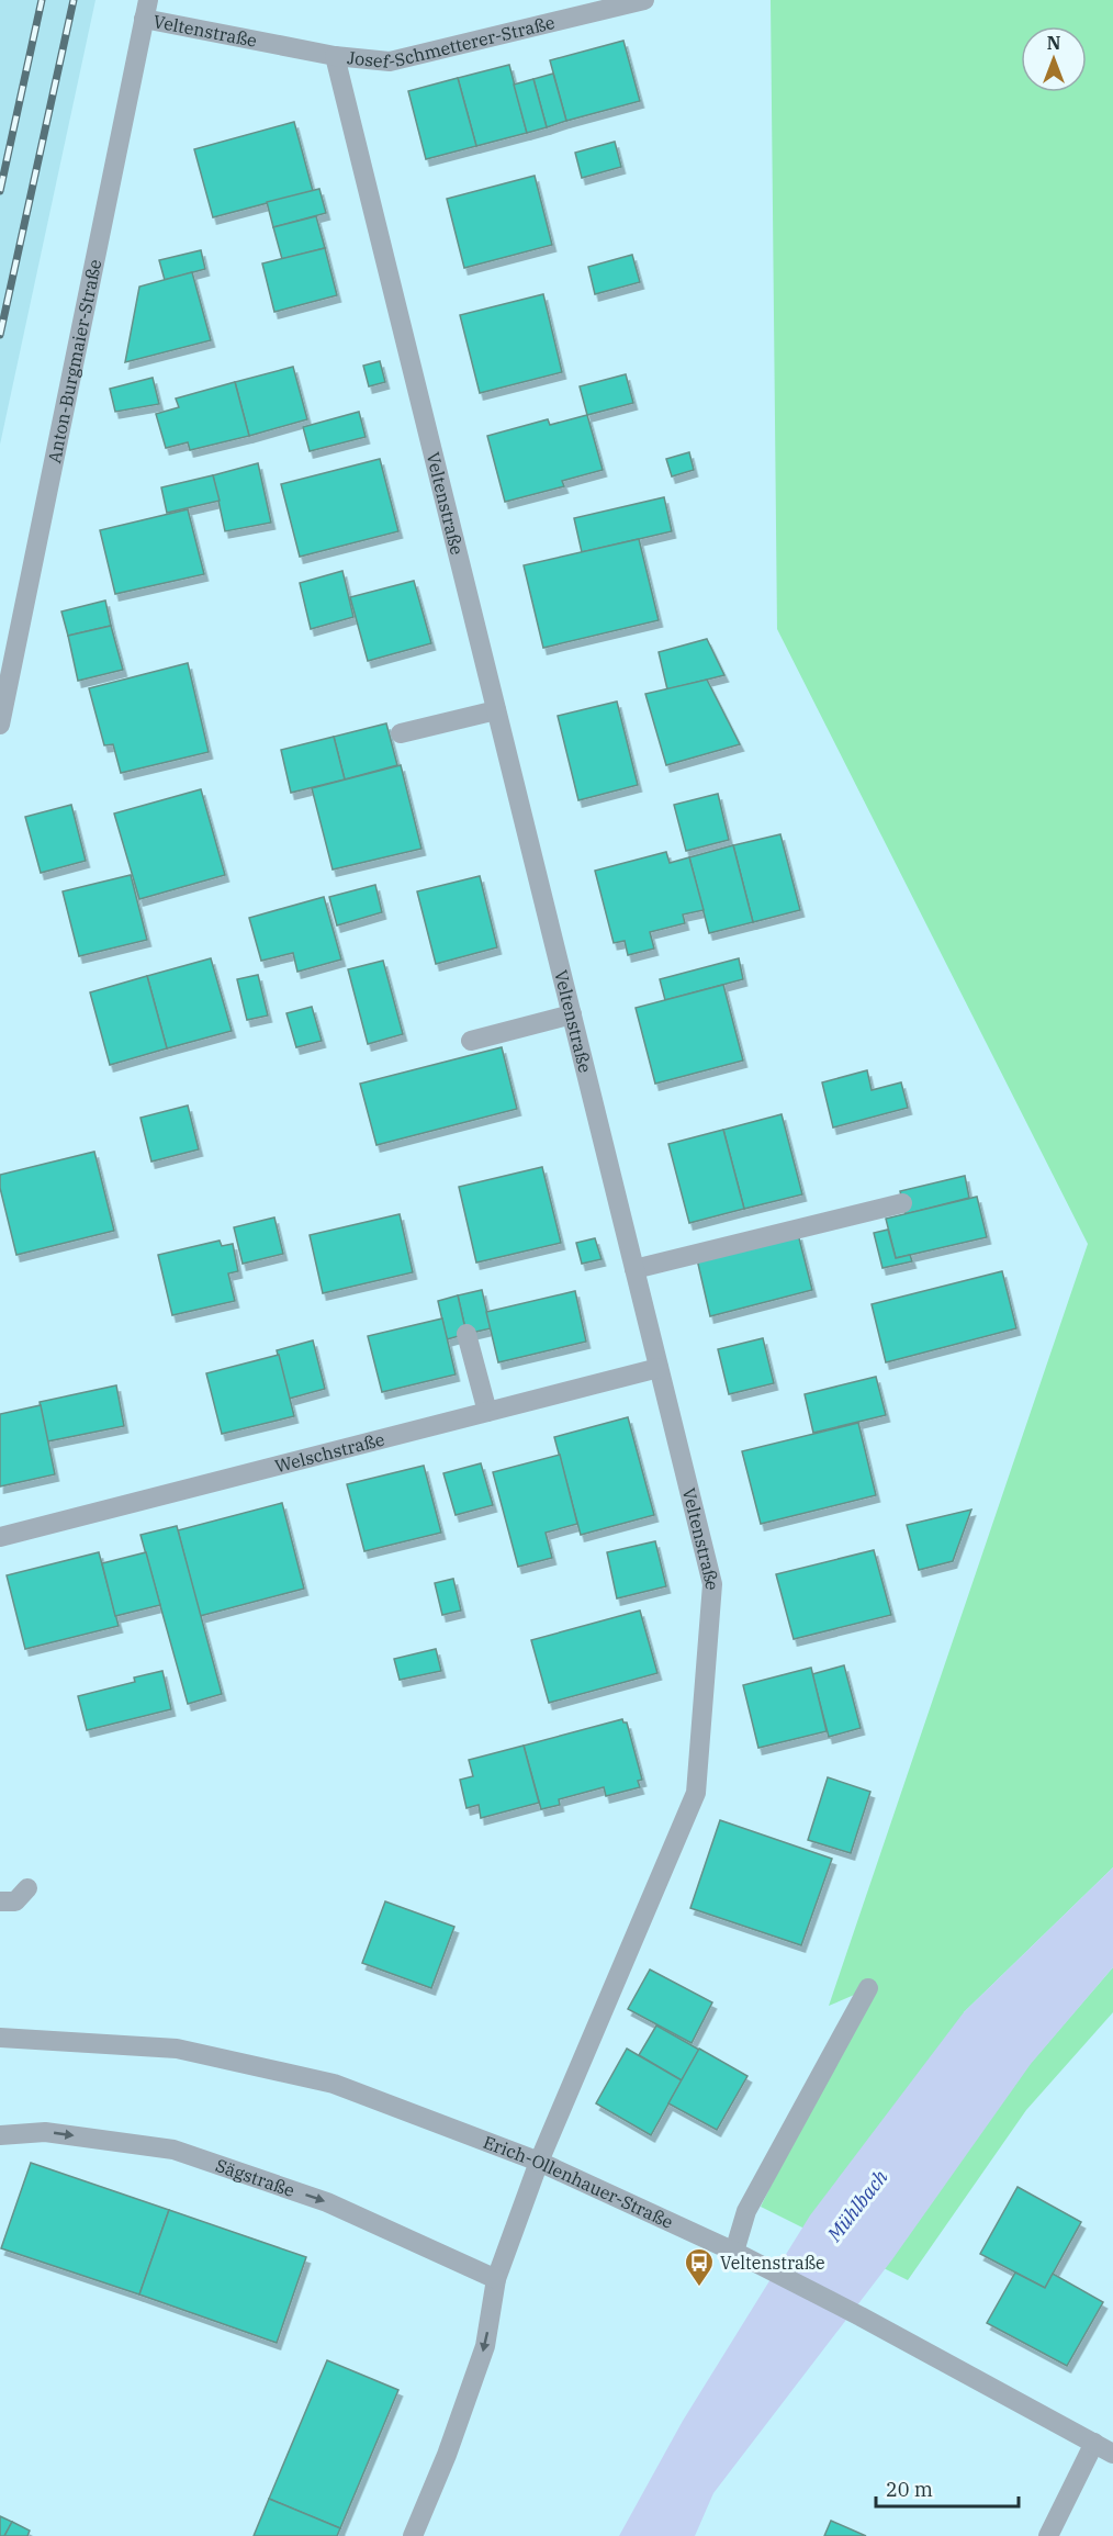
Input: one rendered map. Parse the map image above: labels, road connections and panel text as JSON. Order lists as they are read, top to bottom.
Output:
{
  "streets": {
    "street": [
      "Veltenstraße",
      "Josef-Schmetterer-Straße",
      "Anton-Burgmaier-Straße",
      "Welschstraße",
      "Sägstraße",
      "Erich-Ollenhauer-Straße"
    ]
  },
  "crossings": [
    ["Veltenstraße", "Josef-Schmetterer-Straße"],
    ["Veltenstraße", "Anton-Burgmaier-Straße"],
    ["Veltenstraße", "Welschstraße"],
    ["Veltenstraße", "Erich-Ollenhauer-Straße"]
  ],
  "one_way": ["Sägstraße"],
  "water": ["Mühlbach"],
  "places": {
    "bus stop": ["Veltenstraße"]
  },
  "scale_bar": "20 m",
  "north": "top"
}
